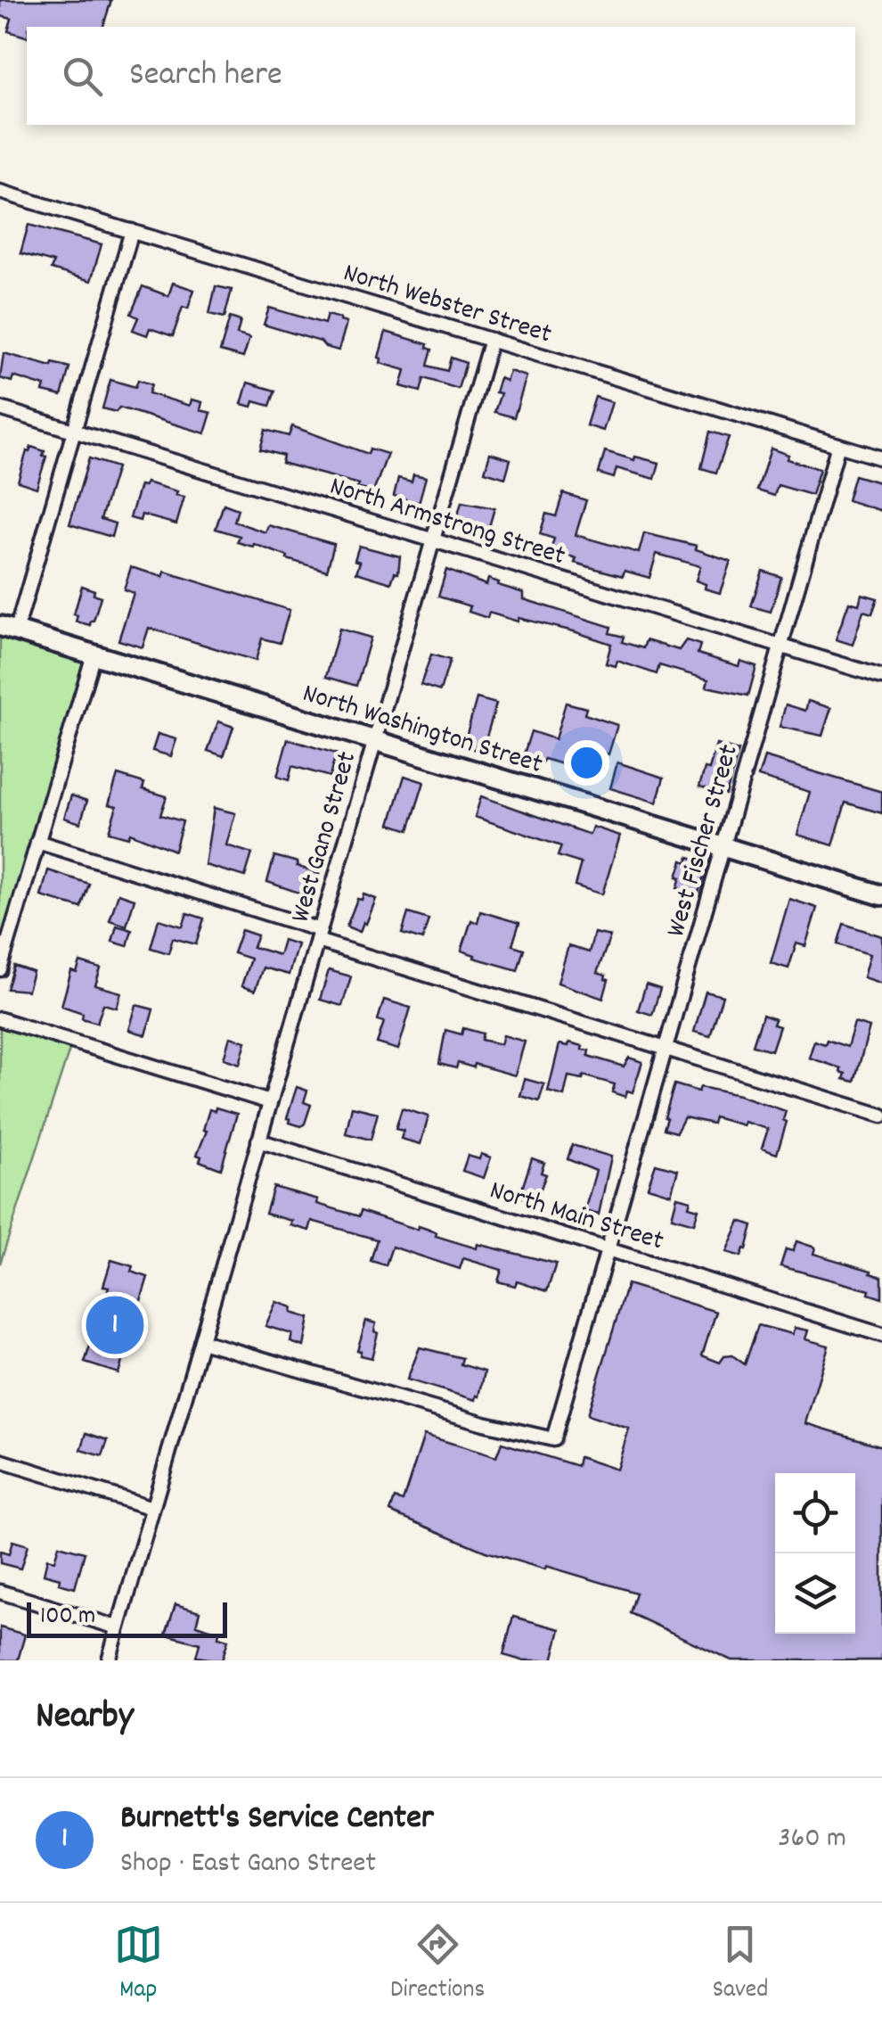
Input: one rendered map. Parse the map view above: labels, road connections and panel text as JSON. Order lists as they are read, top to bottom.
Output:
{
  "streets": {
    "main road": ["North Washington Street"],
    "street": [
      "North Webster Street",
      "North Armstrong Street",
      "West Gano Street",
      "West Fischer Street",
      "North Main Street"
    ]
  },
  "crossings": [
    ["North Webster Street", "West Gano Street"],
    ["North Webster Street", "West Fischer Street"],
    ["North Armstrong Street", "West Gano Street"],
    ["North Armstrong Street", "West Fischer Street"],
    ["North Washington Street", "West Gano Street"],
    ["North Washington Street", "West Fischer Street"],
    ["West Gano Street", "West Fischer Street"],
    ["West Gano Street", "North Main Street"],
    ["West Fischer Street", "North Main Street"]
  ],
  "scale_bar": "100 m",
  "page": {
    "search": "Search here",
    "pins": "1",
    "scale": "100 m",
    "heading": "Nearby",
    "list": [
      {
        "mark": "1",
        "name": "Burnett's Service Center",
        "note": "Shop · East Gano Street",
        "value": "360 m"
      }
    ],
    "nav": ["Map", "Directions", "Saved"]
  }
}
